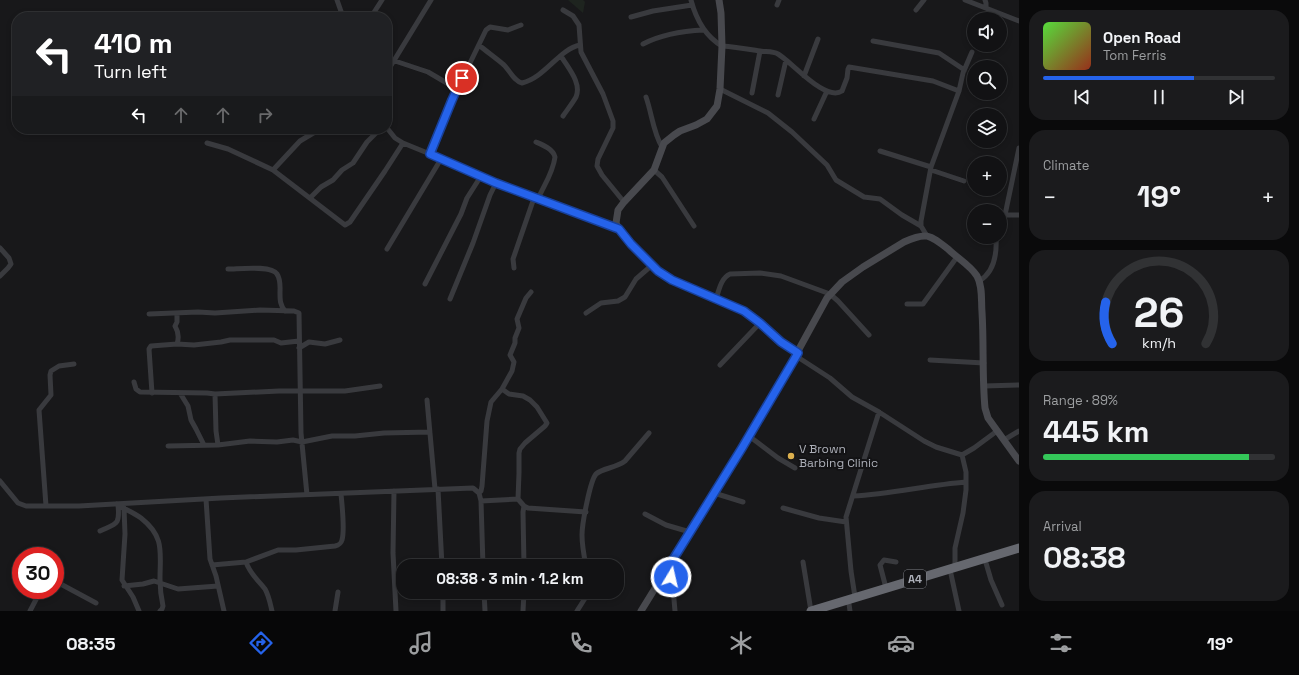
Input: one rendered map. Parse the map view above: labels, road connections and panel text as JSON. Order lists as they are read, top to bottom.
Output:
{
  "streets": {
    "highway": ["A4"]
  },
  "places": ["V Brown Barbing Clinic"],
  "page": {
    "map_buttons": ["+", "−"],
    "turn": ["410 m", "Turn left"],
    "song": ["Open Road", "Tom Ferris"],
    "tile": [
      "Climate",
      ["Range · 89%", "445 km"],
      ["Arrival", "08:38"]
    ],
    "heat": ["−", "19°", "+"],
    "limit": "30",
    "trip": "08:38 · 3 min · 1.2 km",
    "tabs": ["08:35", "19°"],
    "gauge": ["26", "km/h"]
  }
}
